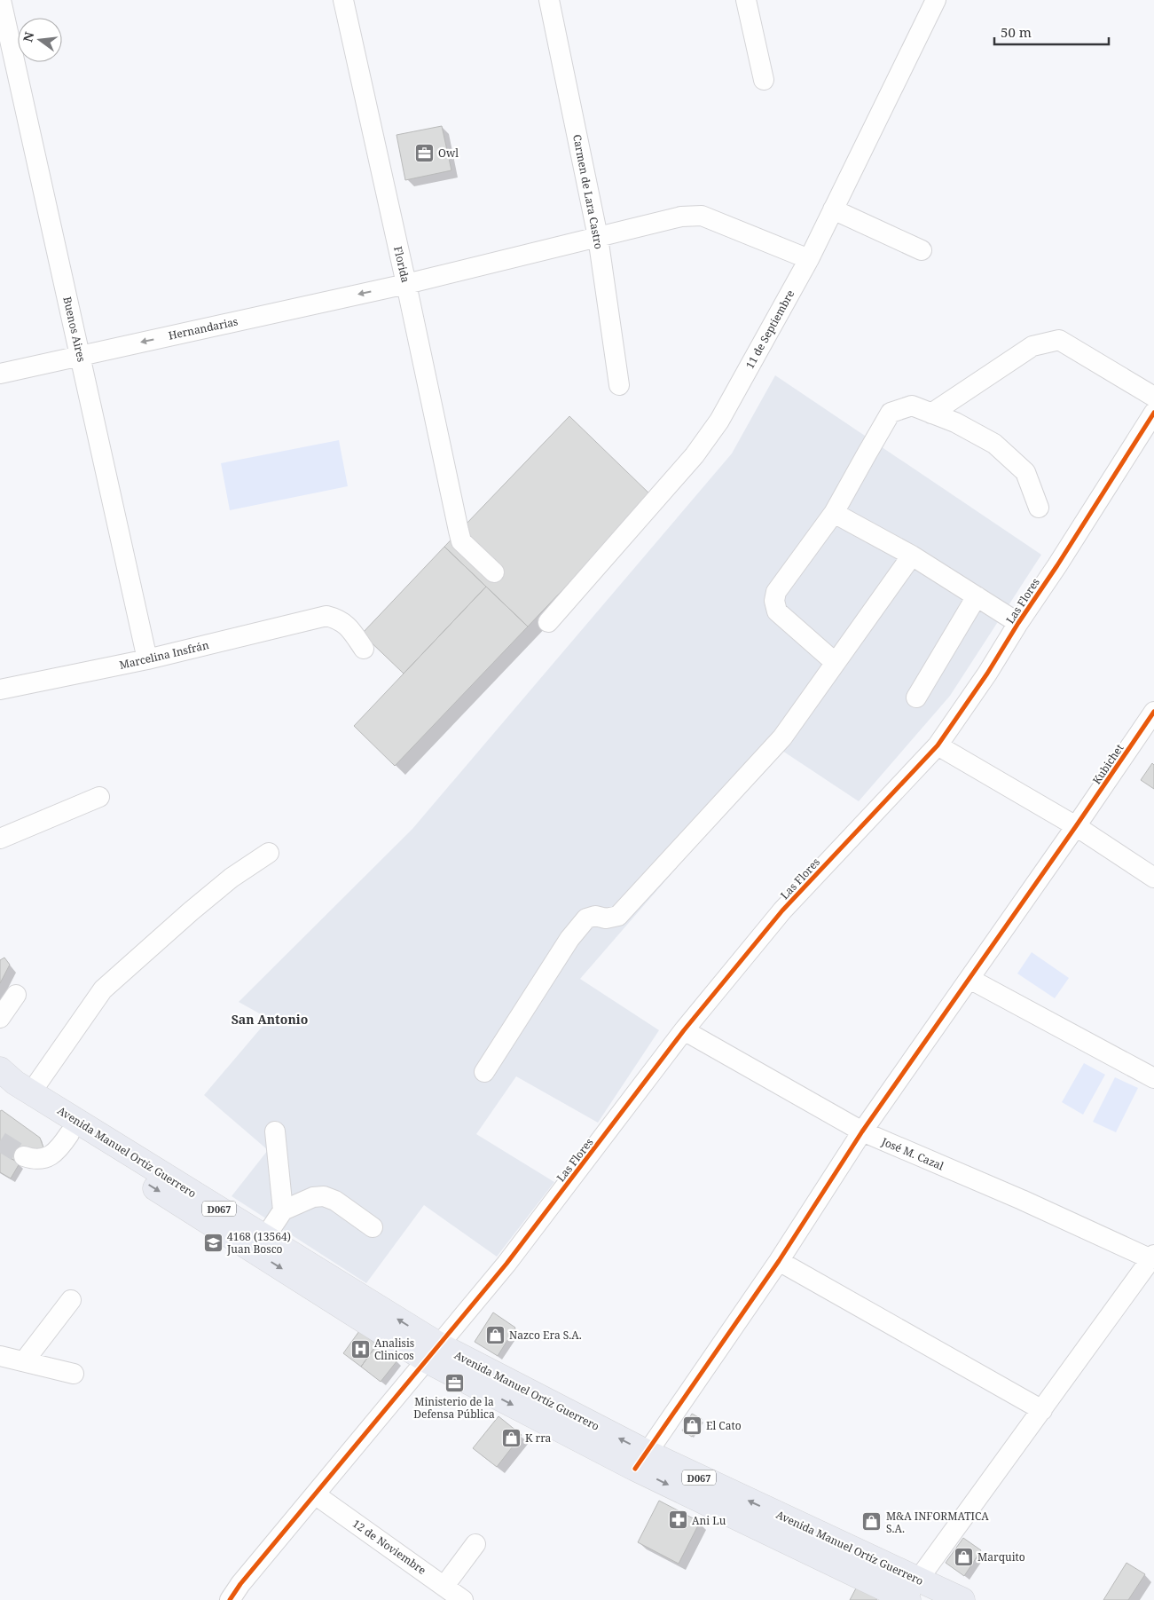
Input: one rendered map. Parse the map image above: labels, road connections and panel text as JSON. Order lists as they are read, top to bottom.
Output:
{
  "streets": {
    "main road": ["Avenida Manuel Ortíz Guerrero", "D067"],
    "street": [
      "Carmen de Lara Castro",
      "Florida",
      "Hernandarias",
      "Buenos Aires",
      "11 de Septiembre",
      "Las Flores",
      "Marcelina Insfrán",
      "Kubichet",
      "José M. Cazal",
      "12 de Noviembre"
    ]
  },
  "crossings": [
    ["Carmen de Lara Castro", "Hernandarias"],
    ["Florida", "Hernandarias"],
    ["Hernandarias", "Buenos Aires"],
    ["Hernandarias", "11 de Septiembre"],
    ["Buenos Aires", "Marcelina Insfrán"],
    ["Las Flores", "Avenida Manuel Ortíz Guerrero"],
    ["Las Flores", "José M. Cazal"],
    ["Las Flores", "12 de Noviembre"],
    ["Kubichet", "Avenida Manuel Ortíz Guerrero"],
    ["Kubichet", "José M. Cazal"]
  ],
  "one_way": ["Hernandarias"],
  "districts": ["San Antonio"],
  "places": {
    "office": ["Owl", "Ministerio de la Defensa Pública"],
    "school or university": ["4168 (13564) Juan Bosco"],
    "shop": [
      "Nazco Era S.A.",
      "El Cato",
      "K rra",
      "M&A INFORMATICA S.A.",
      "Marquito"
    ],
    "hospital": ["Analisis Clinicos"],
    "pharmacy": ["Ani Lu"]
  },
  "scale_bar": "50 m",
  "north": "left"
}
